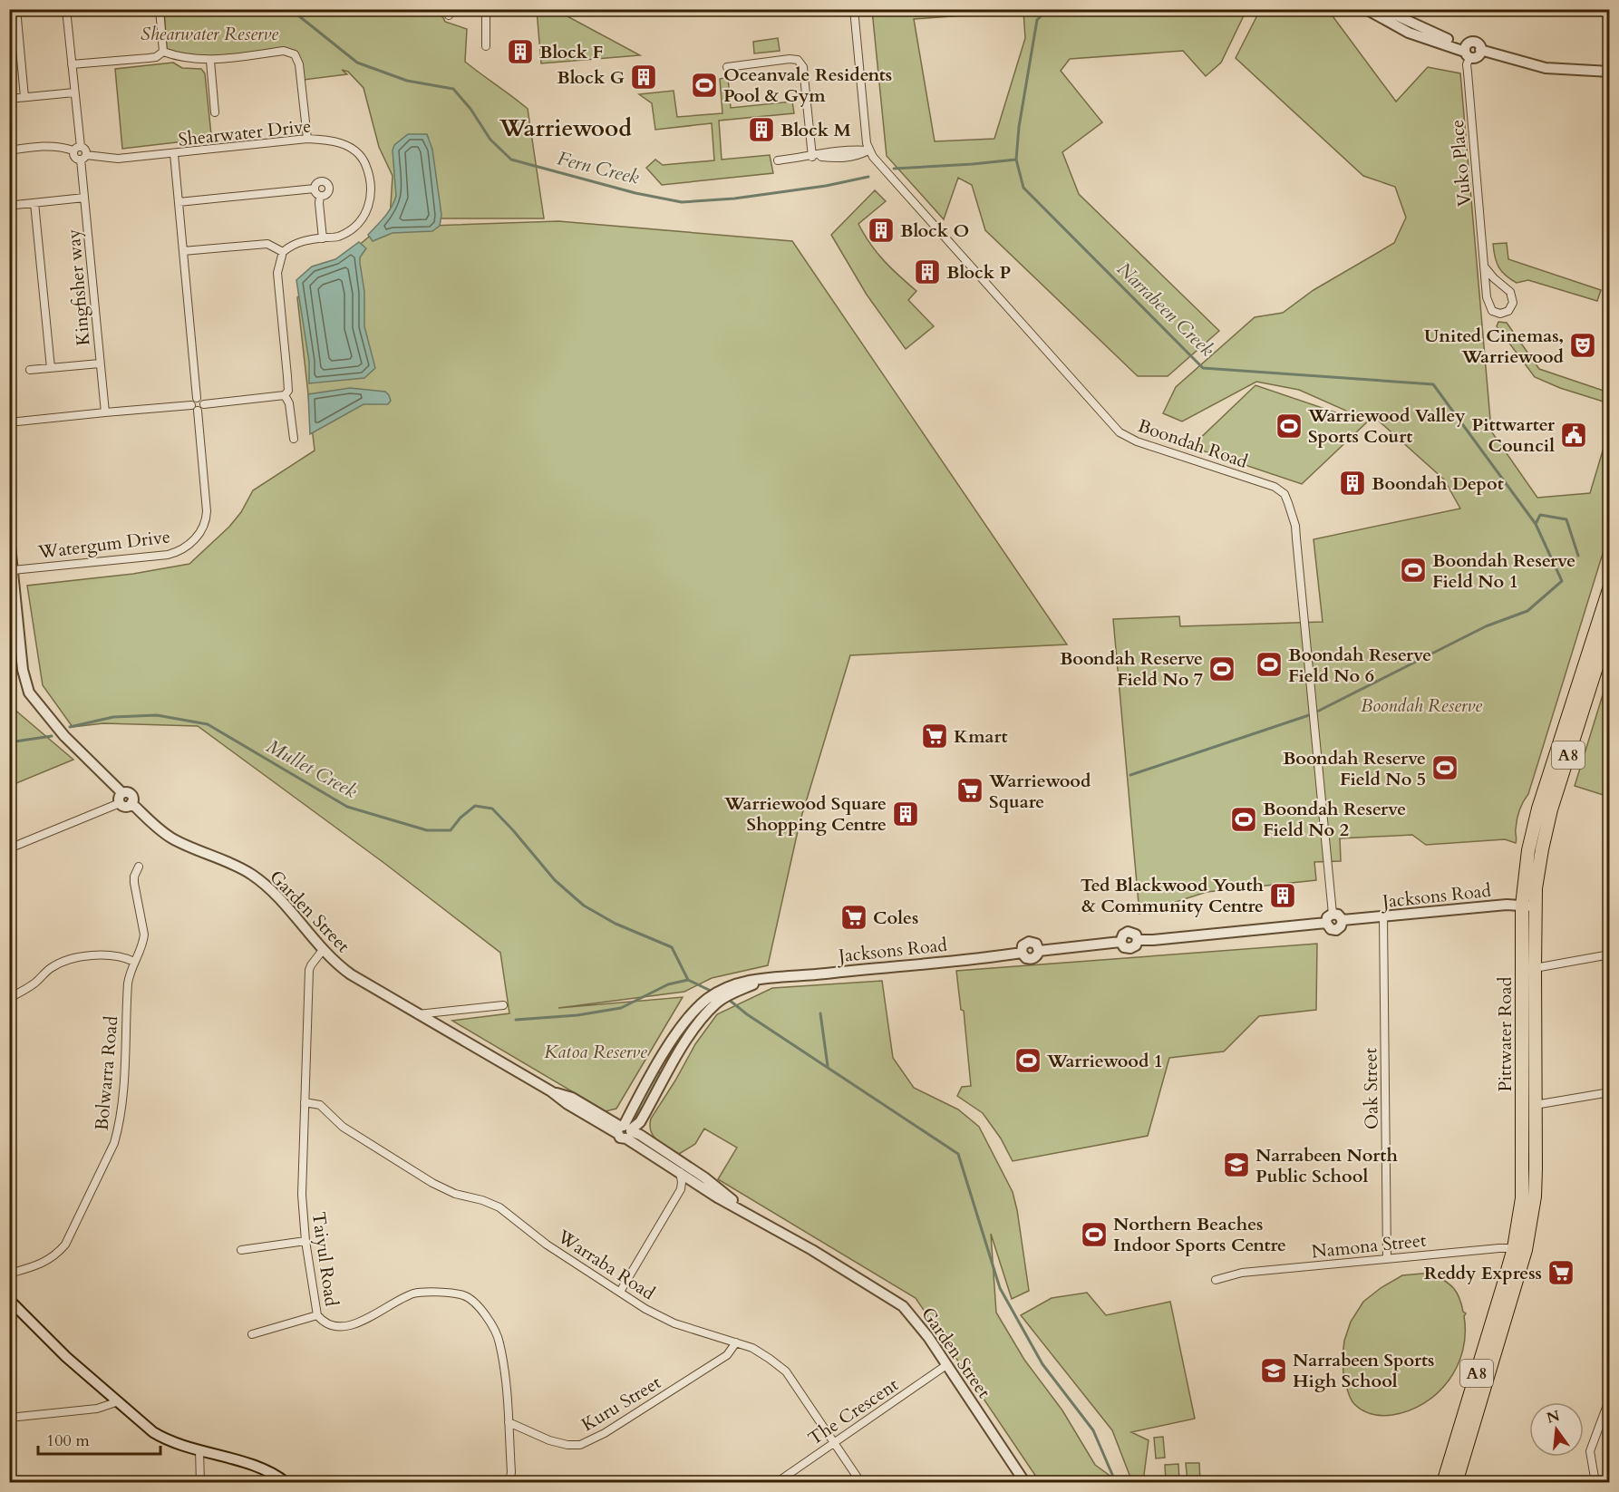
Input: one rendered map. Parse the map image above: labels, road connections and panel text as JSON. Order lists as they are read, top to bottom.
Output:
{
  "streets": {
    "highway": ["A8", "Pittwater Road"],
    "street": [
      "Shearwater Drive",
      "Vuko Place",
      "Kingfisher way",
      "Boondah Road",
      "Watergum Drive",
      "Jacksons Road",
      "Garden Street",
      "Bolwarra Road",
      "Oak Street",
      "Namona Street",
      "Taiyul Road",
      "Warraba Road",
      "Kuru Street",
      "The Crescent"
    ]
  },
  "crossings": [
    ["Shearwater Drive", "Kingfisher way"],
    ["Boondah Road", "Jacksons Road"],
    ["Jacksons Road", "Garden Street"],
    ["Jacksons Road", "Pittwater Road"],
    ["Jacksons Road", "Oak Street"],
    ["Garden Street", "Taiyul Road"],
    ["Garden Street", "The Crescent"],
    ["Pittwater Road", "Namona Street"],
    ["Oak Street", "Namona Street"],
    ["Taiyul Road", "Warraba Road"],
    ["Taiyul Road", "Kuru Street"],
    ["Warraba Road", "Kuru Street"],
    ["Warraba Road", "The Crescent"]
  ],
  "districts": ["Warriewood"],
  "water": ["Fern Creek", "Narrabeen Creek", "Mullet Creek"],
  "parks": ["Shearwater Reserve", "Boondah Reserve", "Katoa Reserve"],
  "places": {
    "building": [
      "Block F",
      "Block G",
      "Block M",
      "Block O",
      "Block P",
      "Boondah Depot",
      "Warriewood Square Shopping Centre",
      "Ted Blackwood Youth & Community Centre"
    ],
    "sports": [
      "Oceanvale Residents Pool & Gym",
      "Warriewood Valley Sports Court",
      "Boondah Reserve Field No 1",
      "Boondah Reserve Field No 6",
      "Boondah Reserve Field No 7",
      "Boondah Reserve Field No 5",
      "Boondah Reserve Field No 2",
      "Warriewood 1",
      "Northern Beaches Indoor Sports Centre"
    ],
    "theatre": ["United Cinemas, Warriewood"],
    "public building": ["Pittwarter Council"],
    "supermarket": [
      "Kmart",
      "Warriewood Square",
      "Coles",
      "Reddy Express"
    ],
    "school or university": ["Narrabeen North Public School", "Narrabeen Sports High School"]
  },
  "scale_bar": "100 m",
  "north": "top"
}
